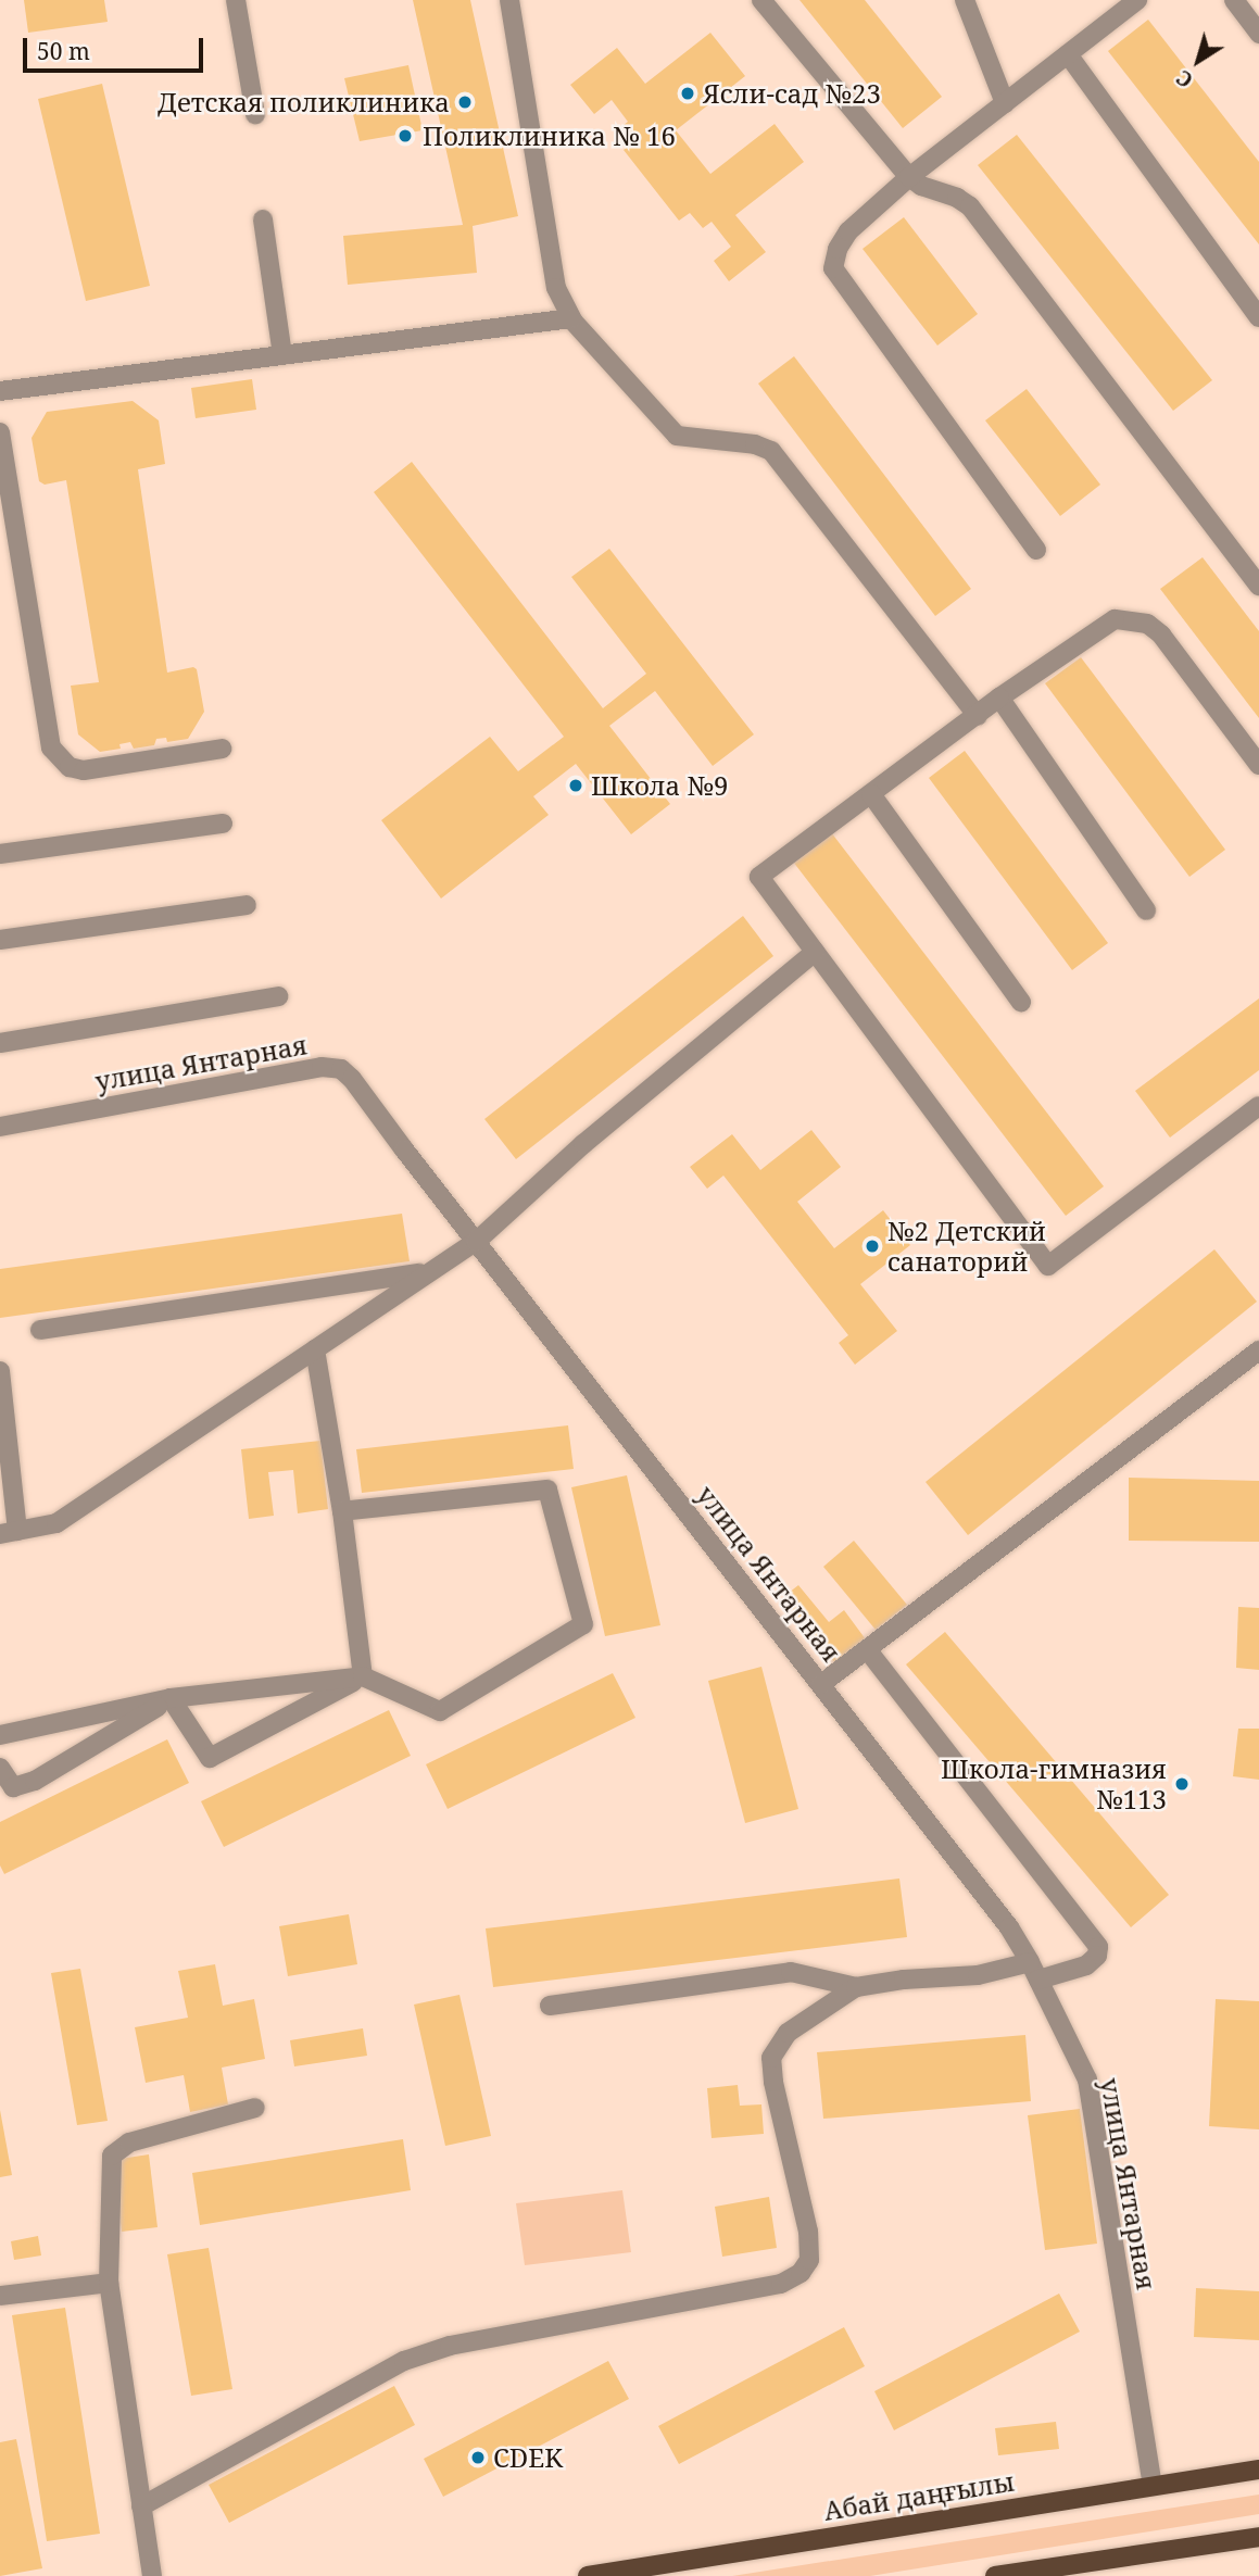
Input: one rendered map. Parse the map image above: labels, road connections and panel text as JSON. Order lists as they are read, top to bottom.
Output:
{
  "streets": {
    "main road": ["Абай даңғылы"],
    "street": ["улица Янтарная"]
  },
  "crossings": [
    ["улица Янтарная", "Абай даңғылы"]
  ],
  "places": [
    "Ясли-сад №23",
    "Детская поликлиника",
    "Поликлиника № 16",
    "Школа №9",
    "№2 Детский санаторий",
    "Школа-гимназия №113",
    "CDEK"
  ],
  "scale_bar": "50 m",
  "north": "bottom left"
}
